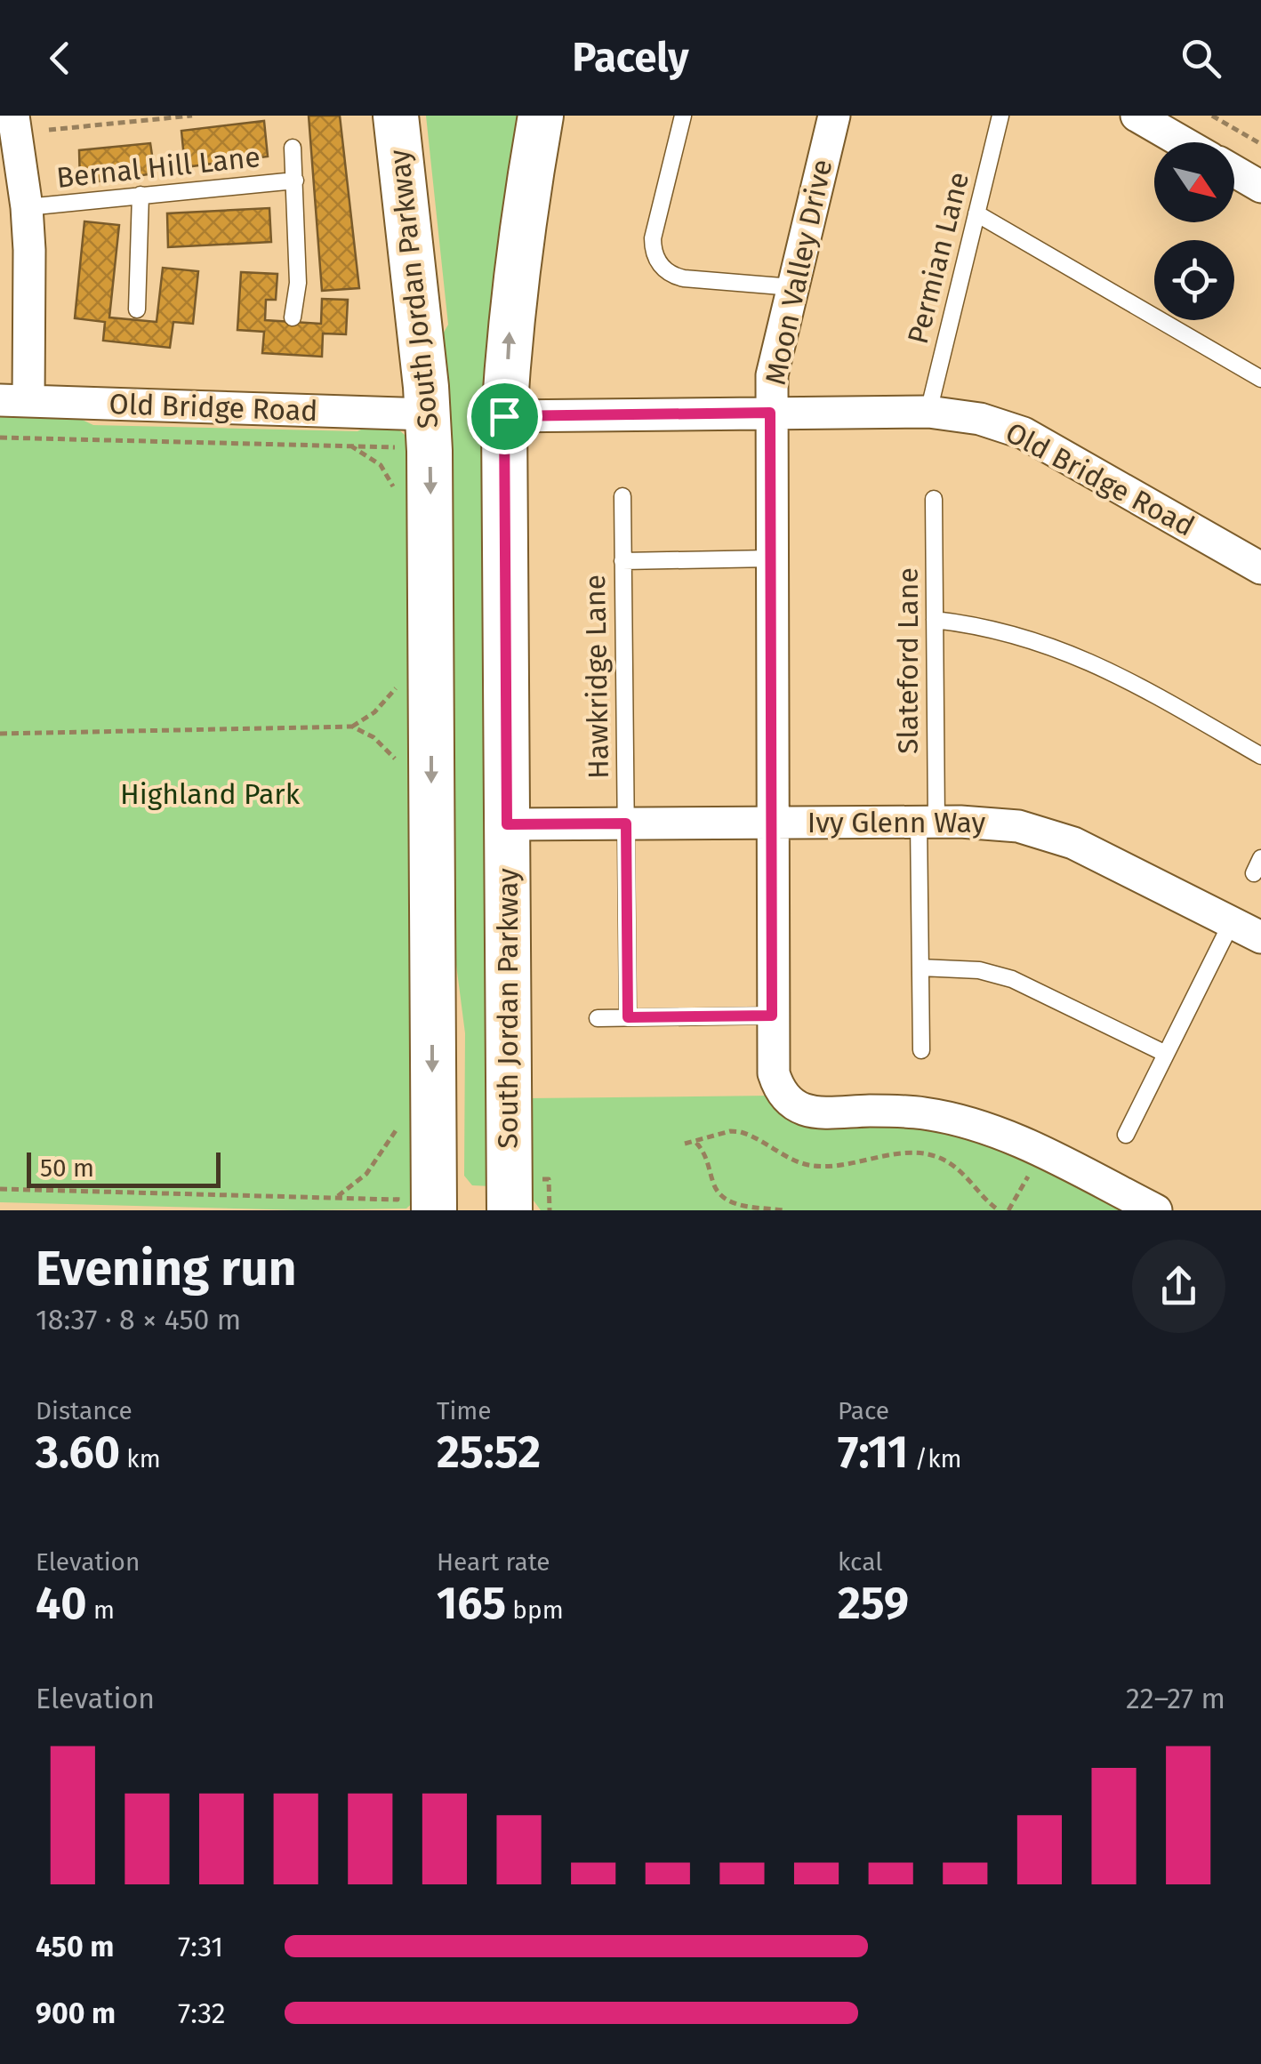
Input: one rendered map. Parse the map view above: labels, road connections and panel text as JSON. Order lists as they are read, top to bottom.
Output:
{
  "streets": {
    "street": [
      "Moon Valley Drive",
      "South Jordan Parkway",
      "Old Bridge Road",
      "Ivy Glenn Way"
    ],
    "lane": [
      "Bernal Hill Lane",
      "Permian Lane",
      "Slateford Lane",
      "Hawkridge Lane"
    ]
  },
  "crossings": [
    ["Permian Lane", "Old Bridge Road"],
    ["Moon Valley Drive", "Old Bridge Road"],
    ["Moon Valley Drive", "Ivy Glenn Way"],
    ["South Jordan Parkway", "Old Bridge Road"],
    ["South Jordan Parkway", "Ivy Glenn Way"],
    ["Slateford Lane", "Ivy Glenn Way"],
    ["Hawkridge Lane", "Ivy Glenn Way"]
  ],
  "parks": ["Highland Park"],
  "scale_bar": "50 m",
  "north": "bottom right",
  "page": {
    "header": "Pacely",
    "scale": "50 m",
    "heading": ["Evening run", "18:37 · 8 × 450 m"],
    "stats": [
      ["Distance", "3.60 km"],
      ["Time", "25:52"],
      ["Pace", "7:11 /km"],
      ["Elevation", "40 m"],
      ["Heart rate", "165 bpm"],
      ["kcal", "259"]
    ],
    "chart": ["Elevation", "22–27 m"],
    "list": [
      {
        "name": "450 m",
        "note": "7:31"
      },
      {
        "name": "900 m",
        "note": "7:32"
      }
    ]
  }
}
